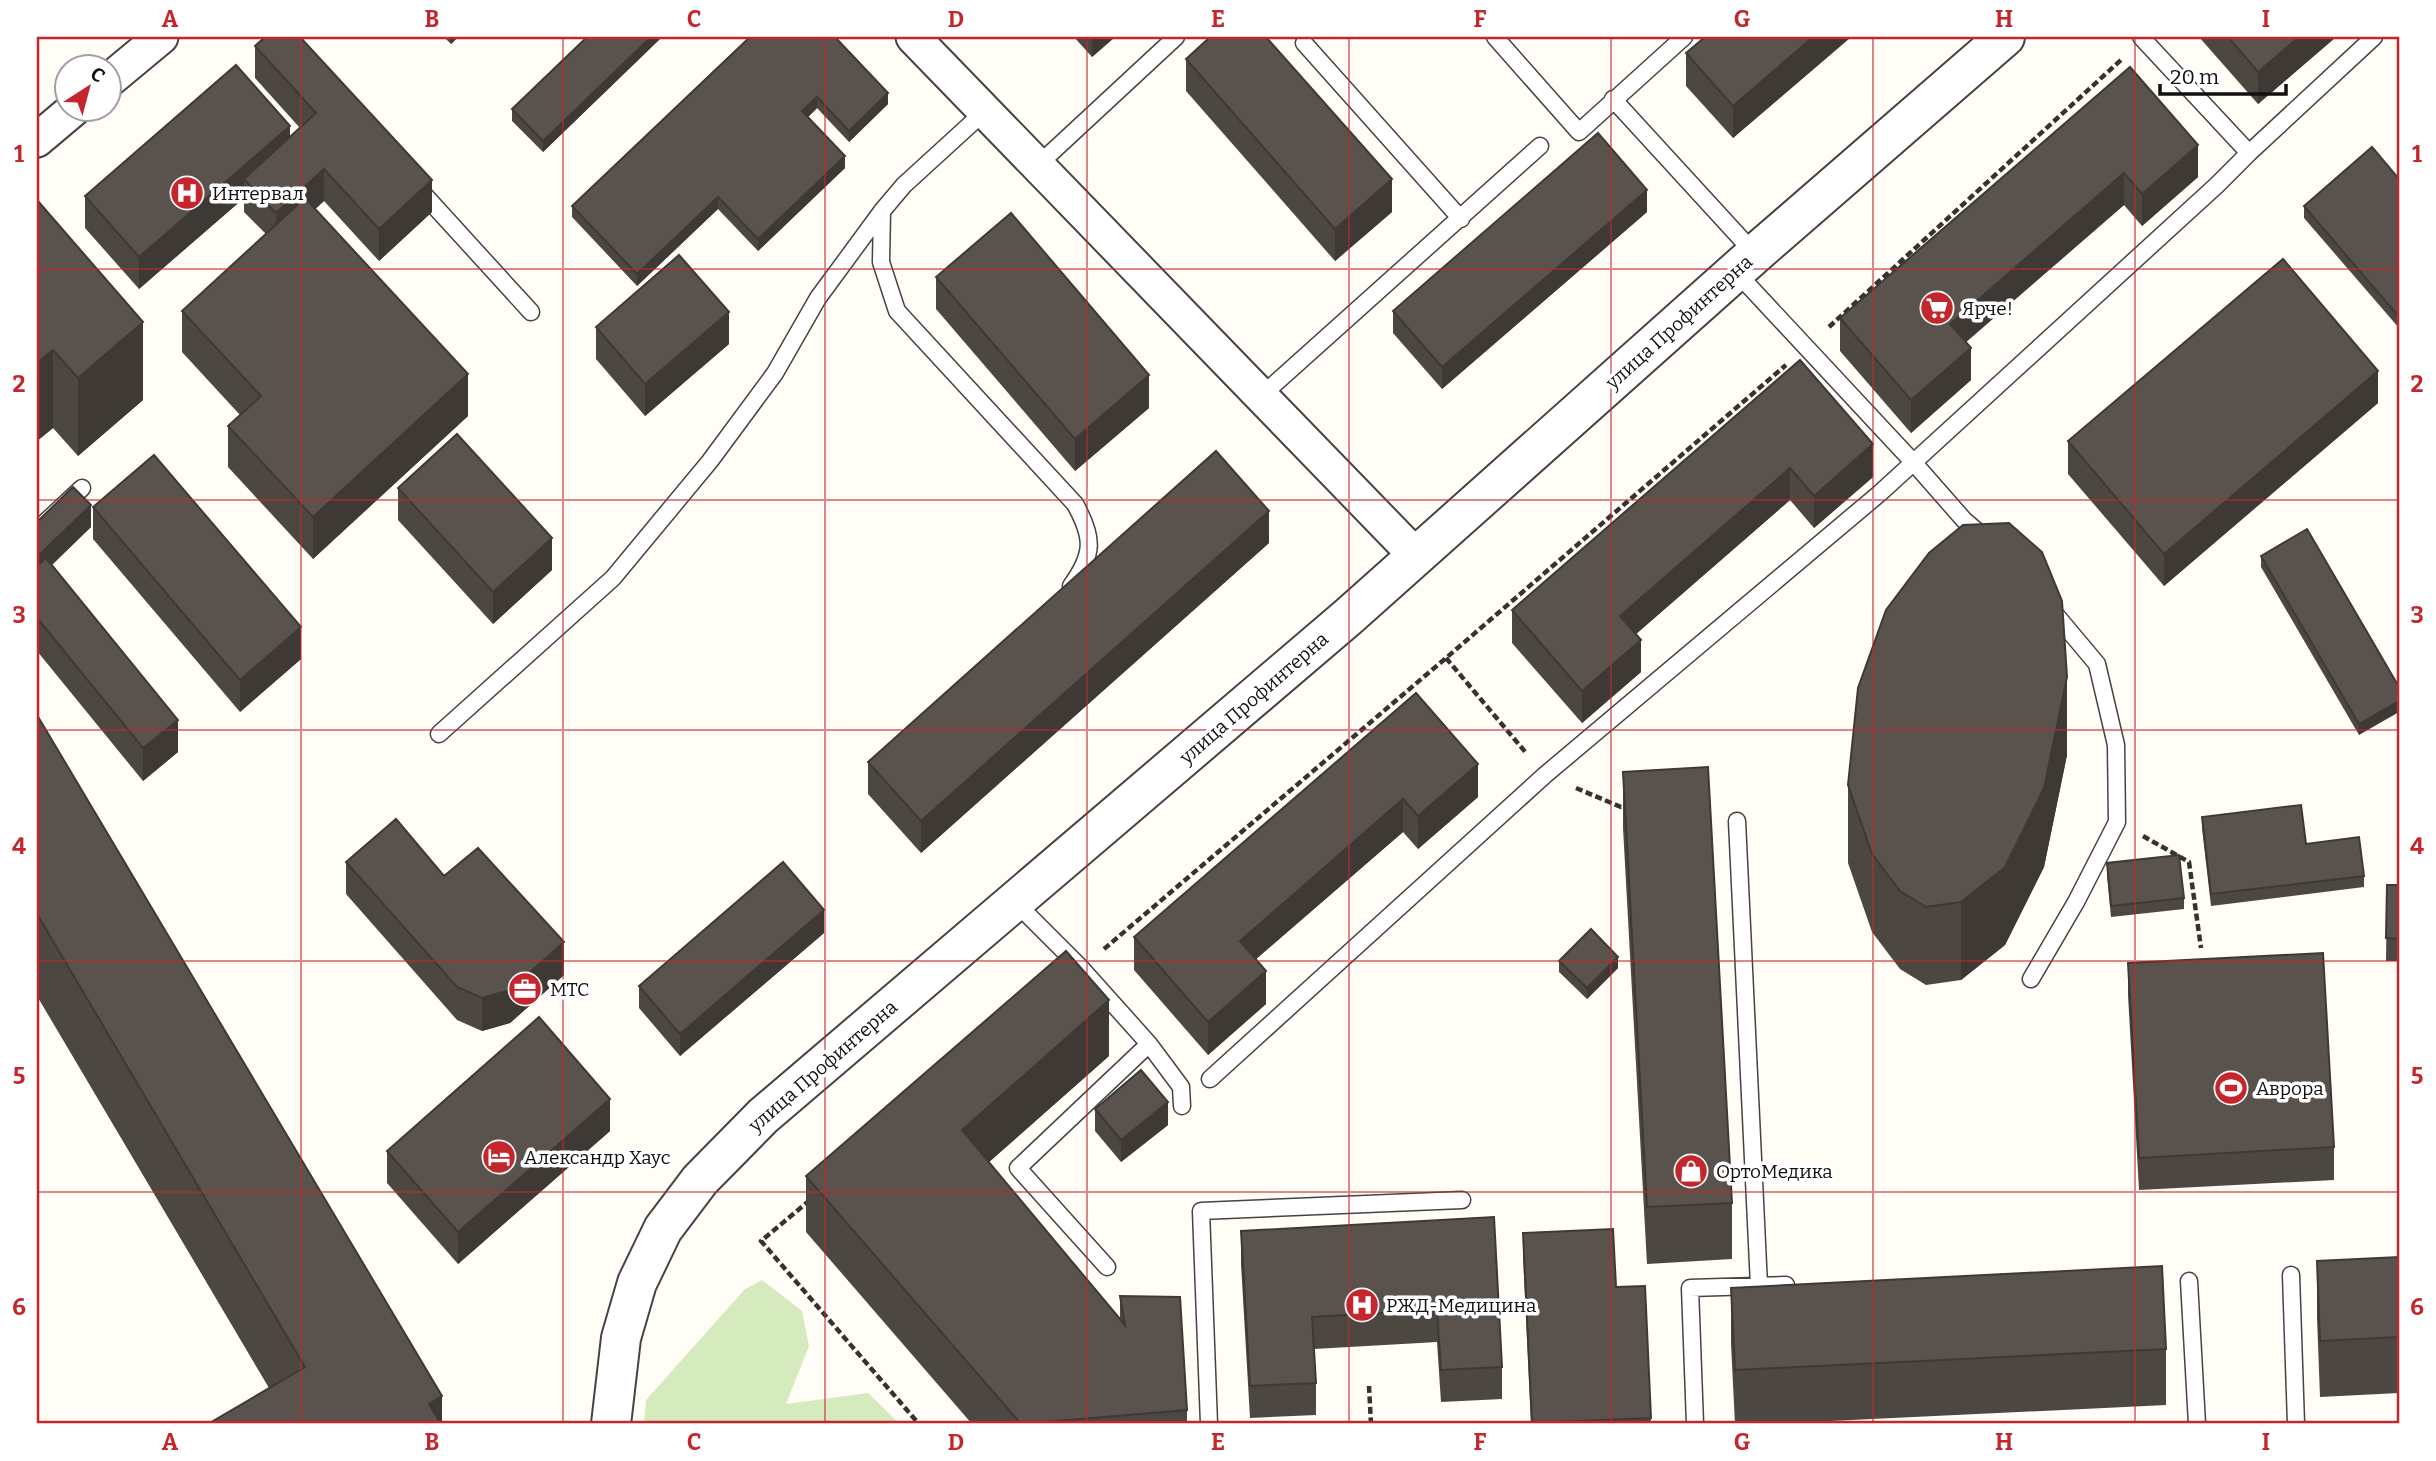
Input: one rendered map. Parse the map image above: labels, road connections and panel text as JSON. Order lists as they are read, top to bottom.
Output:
{
  "streets": {
    "street": ["улица Профинтерна"]
  },
  "places": {
    "hospital": ["Интервал", "РЖД-Медицина"],
    "supermarket": ["Ярче!"],
    "office": ["МТС"],
    "sports": ["Аврора"],
    "hotel": ["Александр Хаус"],
    "shop": ["ОртоМедика"]
  },
  "scale_bar": "20 m",
  "north": "top right",
  "grid": {
    "columns": [
      "A",
      "B",
      "C",
      "D",
      "E",
      "F",
      "G",
      "H",
      "I"
    ],
    "rows": [
      "1",
      "2",
      "3",
      "4",
      "5",
      "6"
    ]
  }
}
